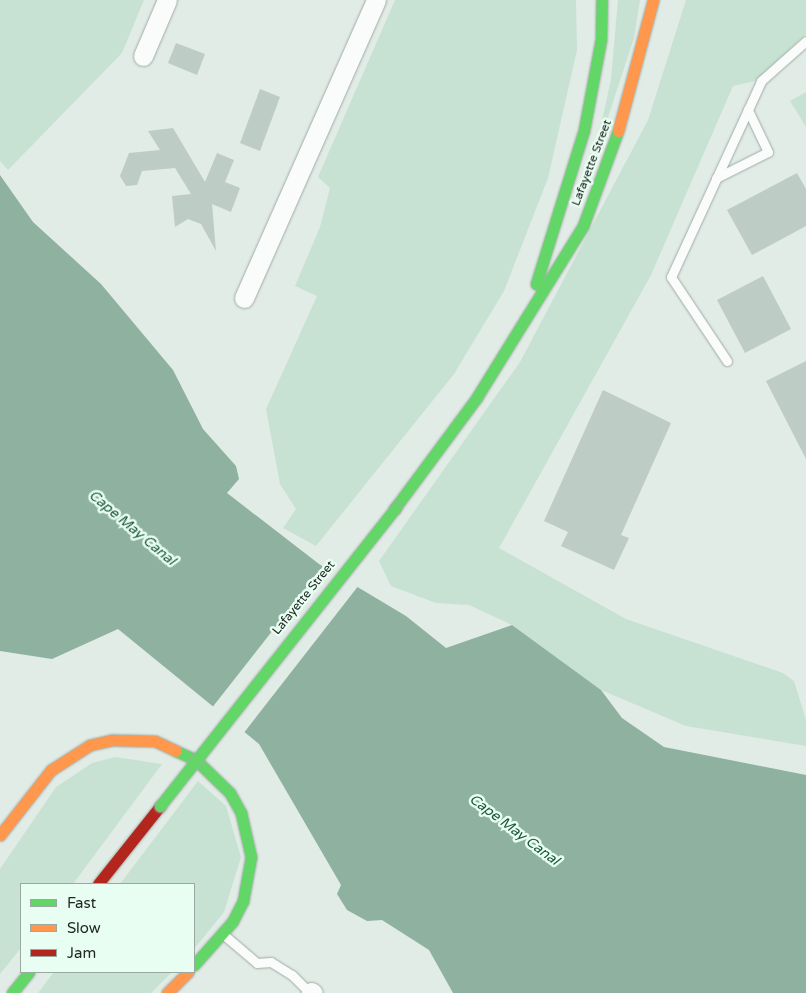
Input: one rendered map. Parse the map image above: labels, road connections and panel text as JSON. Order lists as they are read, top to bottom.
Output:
{
  "streets": {
    "main road": ["Lafayette Street"]
  },
  "water": ["Cape May Canal"],
  "legend": ["Fast", "Slow", "Jam"]
}
